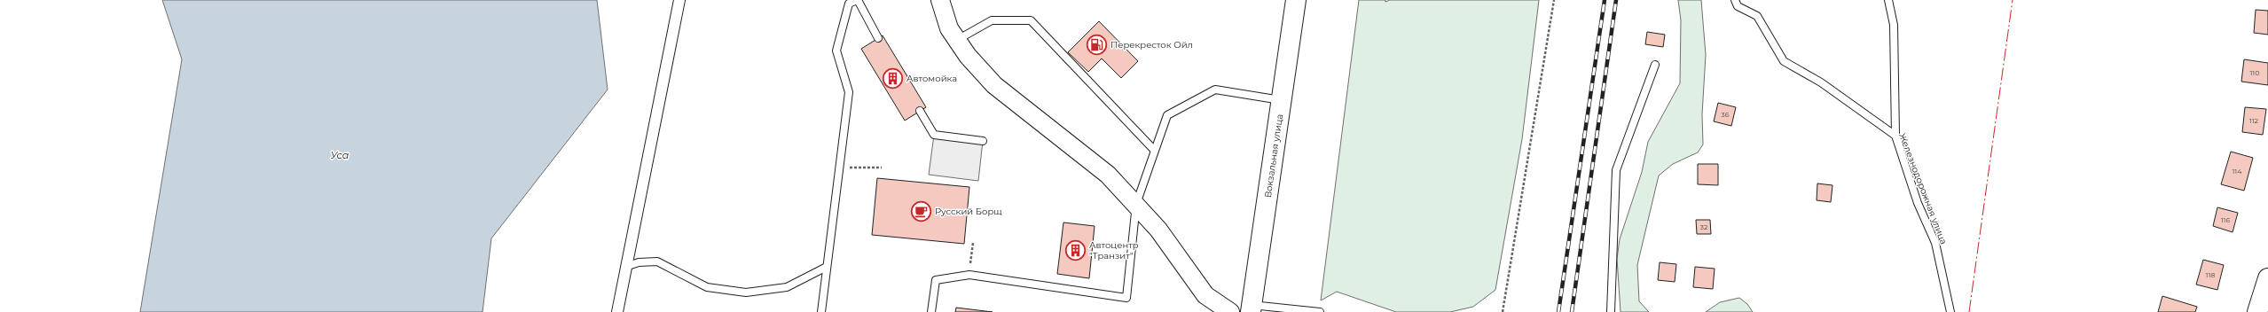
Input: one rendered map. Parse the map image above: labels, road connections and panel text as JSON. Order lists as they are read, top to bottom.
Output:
{
  "streets": {
    "main road": ["Вокзальная улица"],
    "lane": ["Железнодорожная улица"]
  },
  "water": ["Уса"],
  "places": {
    "fuel station": ["Перекресток Ойл"],
    "building": ["Автомойка", "Автоцентр \"Транзит\""],
    "cafe": ["Русский Борщ"]
  },
  "house_numbers": [
    "110",
    "36",
    "112",
    "114",
    "116",
    "32",
    "118"
  ]
}
